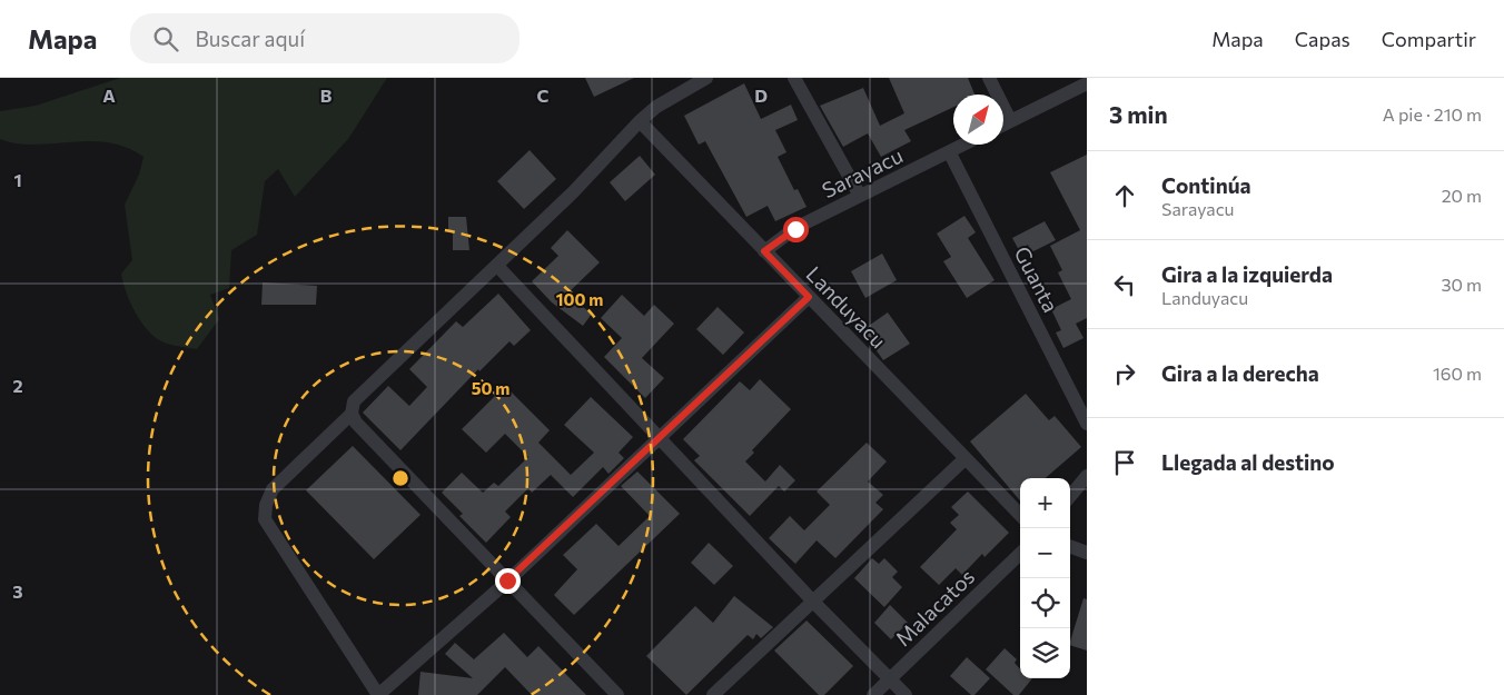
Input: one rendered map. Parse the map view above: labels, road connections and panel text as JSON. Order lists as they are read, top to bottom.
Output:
{
  "streets": {
    "street": [
      "Sarayacu",
      "Guanta",
      "Landuyacu",
      "Malacatos"
    ]
  },
  "crossings": [
    ["Sarayacu", "Guanta"],
    ["Sarayacu", "Landuyacu"]
  ],
  "north": "top right",
  "page": {
    "header": "Mapa",
    "search": "Buscar aquí",
    "nav": ["Mapa", "Capas", "Compartir"],
    "heading": ["3 min", "A pie · 210 m"],
    "list": [
      ["Continúa", "Sarayacu", "20 m"],
      ["Gira a la izquierda", "Landuyacu", "30 m"],
      ["Gira a la derecha", "160 m"],
      "Llegada al destino"
    ],
    "map_buttons": ["+", "−"]
  },
  "grid": {
    "columns": [
      "A",
      "B",
      "C",
      "D"
    ],
    "rows": ["1", "2", "3"]
  },
  "rings": ["100 m", "50 m"]
}
